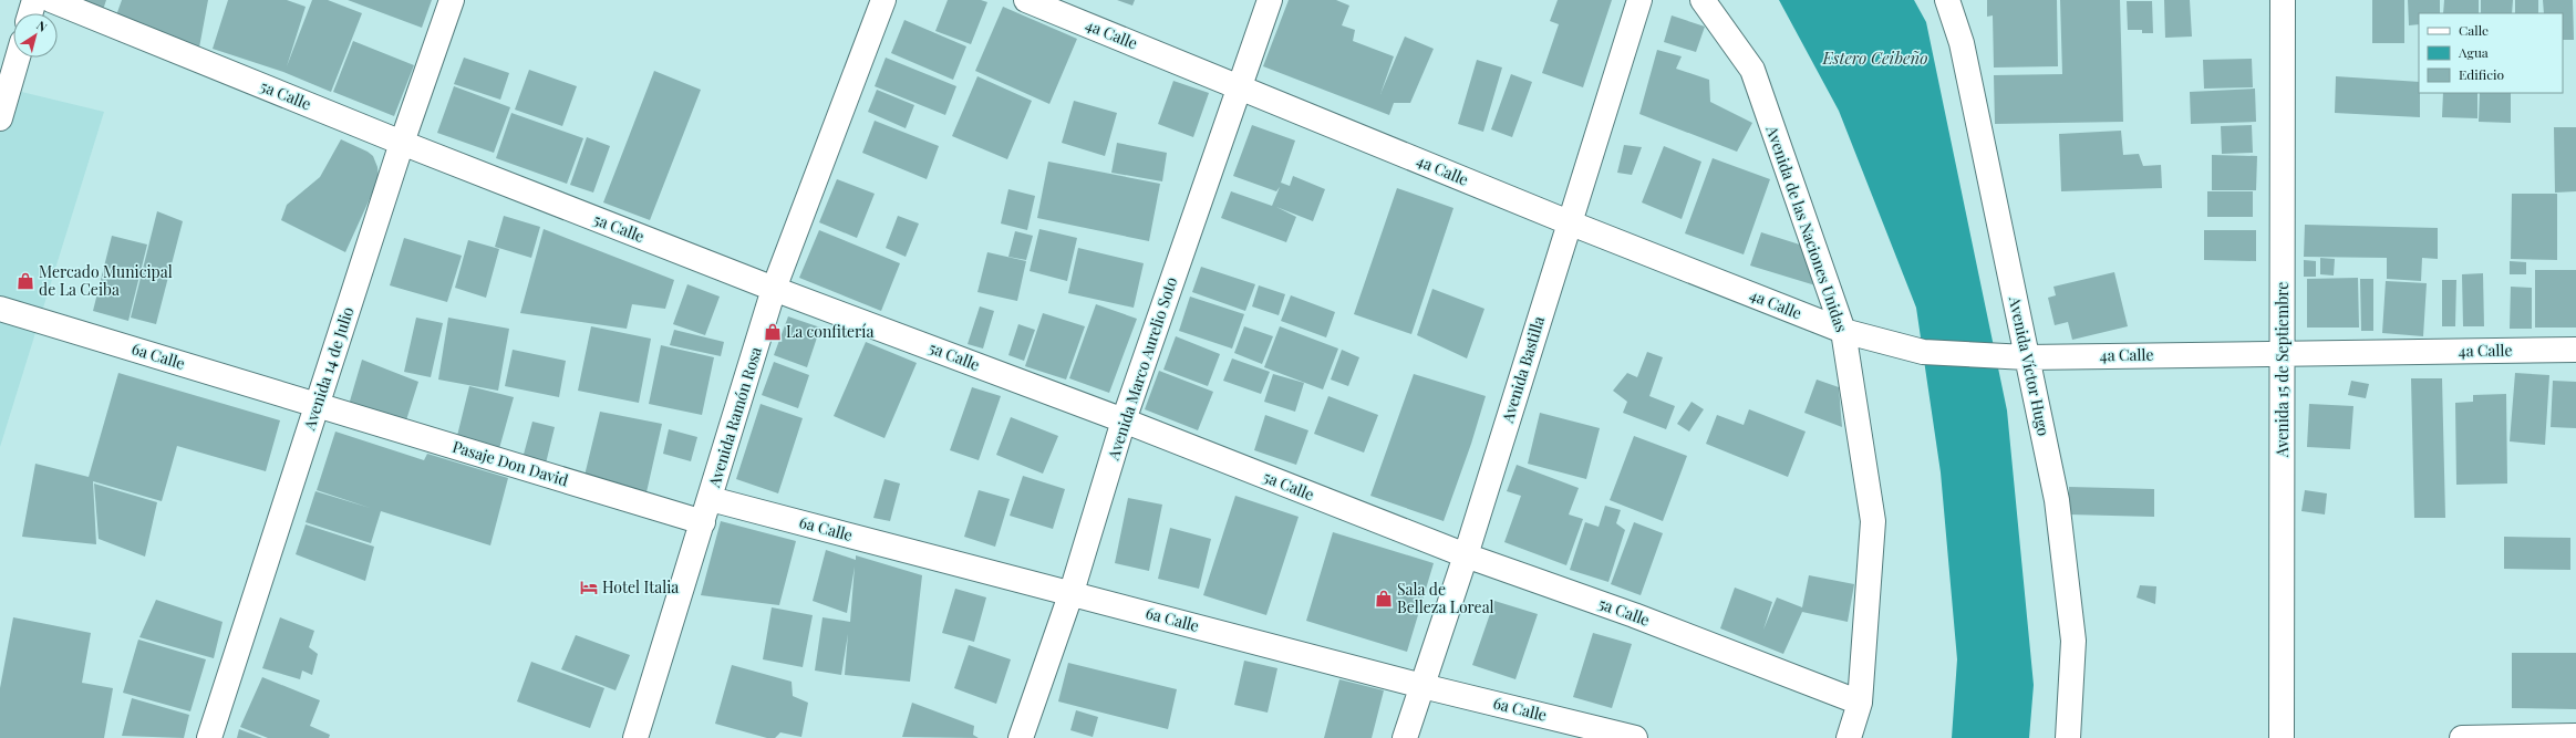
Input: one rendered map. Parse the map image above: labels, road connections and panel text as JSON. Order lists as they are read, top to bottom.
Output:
{
  "streets": {
    "street": [
      "4a Calle",
      "5a Calle",
      "Avenida de las Naciones Unidas",
      "6a Calle",
      "Avenida Víctor Hugo",
      "Avenida 14 de Julio",
      "Avenida Marco Aurelio Soto",
      "Avenida Bastilla",
      "Avenida 15 de Septiembre",
      "Avenida Ramón Rosa",
      "Pasaje Don David"
    ]
  },
  "crossings": [
    ["4a Calle", "Avenida de las Naciones Unidas"],
    ["4a Calle", "Avenida Víctor Hugo"],
    ["4a Calle", "Avenida Marco Aurelio Soto"],
    ["4a Calle", "Avenida Bastilla"],
    ["4a Calle", "Avenida 15 de Septiembre"],
    ["5a Calle", "Avenida de las Naciones Unidas"],
    ["5a Calle", "Avenida 14 de Julio"],
    ["5a Calle", "Avenida Marco Aurelio Soto"],
    ["5a Calle", "Avenida Bastilla"],
    ["5a Calle", "Avenida Ramón Rosa"],
    ["6a Calle", "Avenida 14 de Julio"],
    ["6a Calle", "Avenida Marco Aurelio Soto"],
    ["6a Calle", "Avenida Bastilla"],
    ["6a Calle", "Avenida Ramón Rosa"],
    ["6a Calle", "Pasaje Don David"],
    ["Avenida 14 de Julio", "Pasaje Don David"],
    ["Avenida Ramón Rosa", "Pasaje Don David"]
  ],
  "water": ["Estero Ceibeño"],
  "places": {
    "shop": ["Mercado Municipal de La Ceiba", "La confitería", "Sala de Belleza Loreal"],
    "hotel": ["Hotel Italia"]
  },
  "legend": ["Calle", "Agua", "Edificio"],
  "north": "top right"
}
